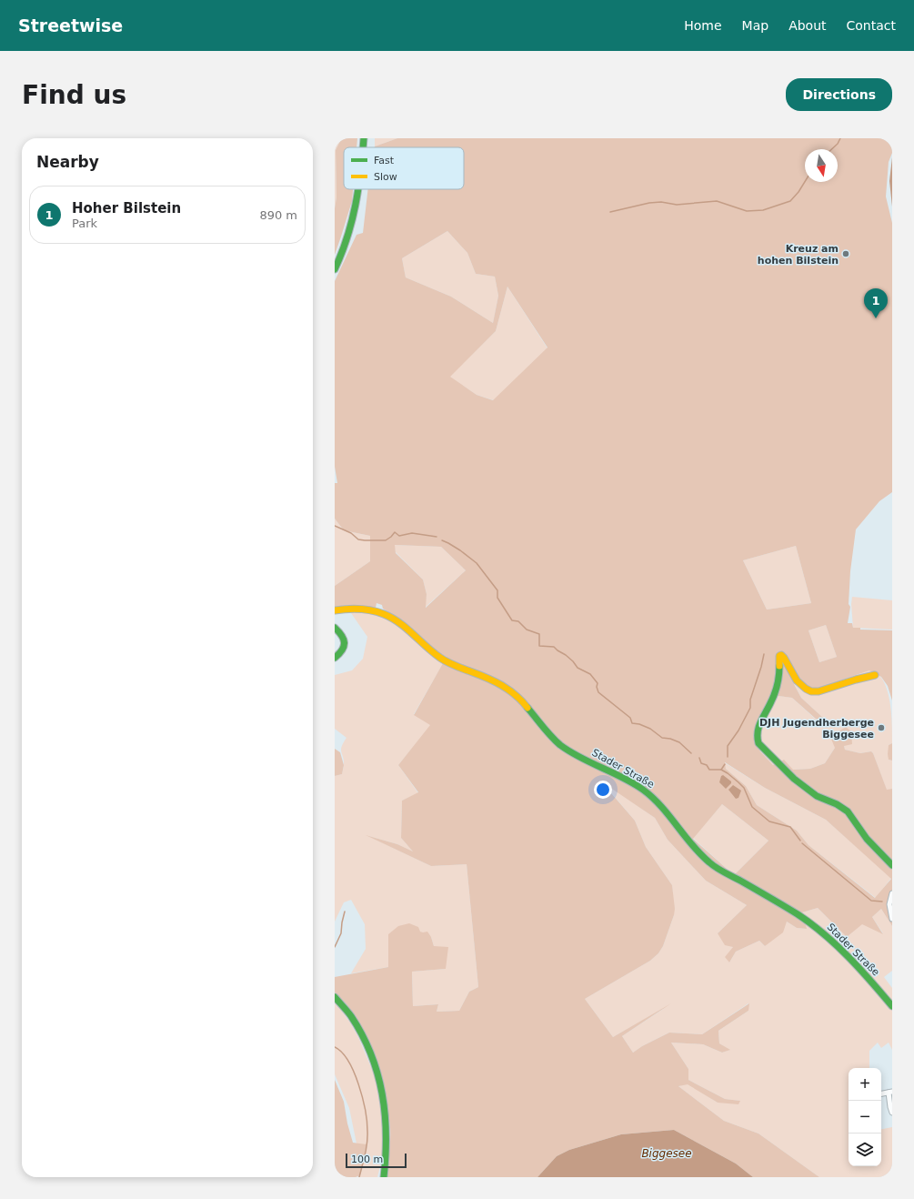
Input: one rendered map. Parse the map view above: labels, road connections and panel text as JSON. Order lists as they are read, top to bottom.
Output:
{
  "streets": {
    "street": ["Stader Straße"]
  },
  "water": ["Biggesee"],
  "places": ["Kreuz am hohen Bilstein", "DJH Jugendherberge Biggesee"],
  "legend": ["Fast", "Slow"],
  "scale_bar": "100 m",
  "north": "bottom",
  "page": {
    "header": "Streetwise",
    "nav": [
      "Home",
      "Map",
      "About",
      "Contact"
    ],
    "buttons": "Directions",
    "title": "Find us",
    "heading": "Nearby",
    "list": [
      {
        "mark": "1",
        "name": "Hoher Bilstein",
        "note": "Park",
        "value": "890 m"
      }
    ],
    "pins": "1",
    "map_buttons": ["+", "−"],
    "scale": "100 m"
  }
}
